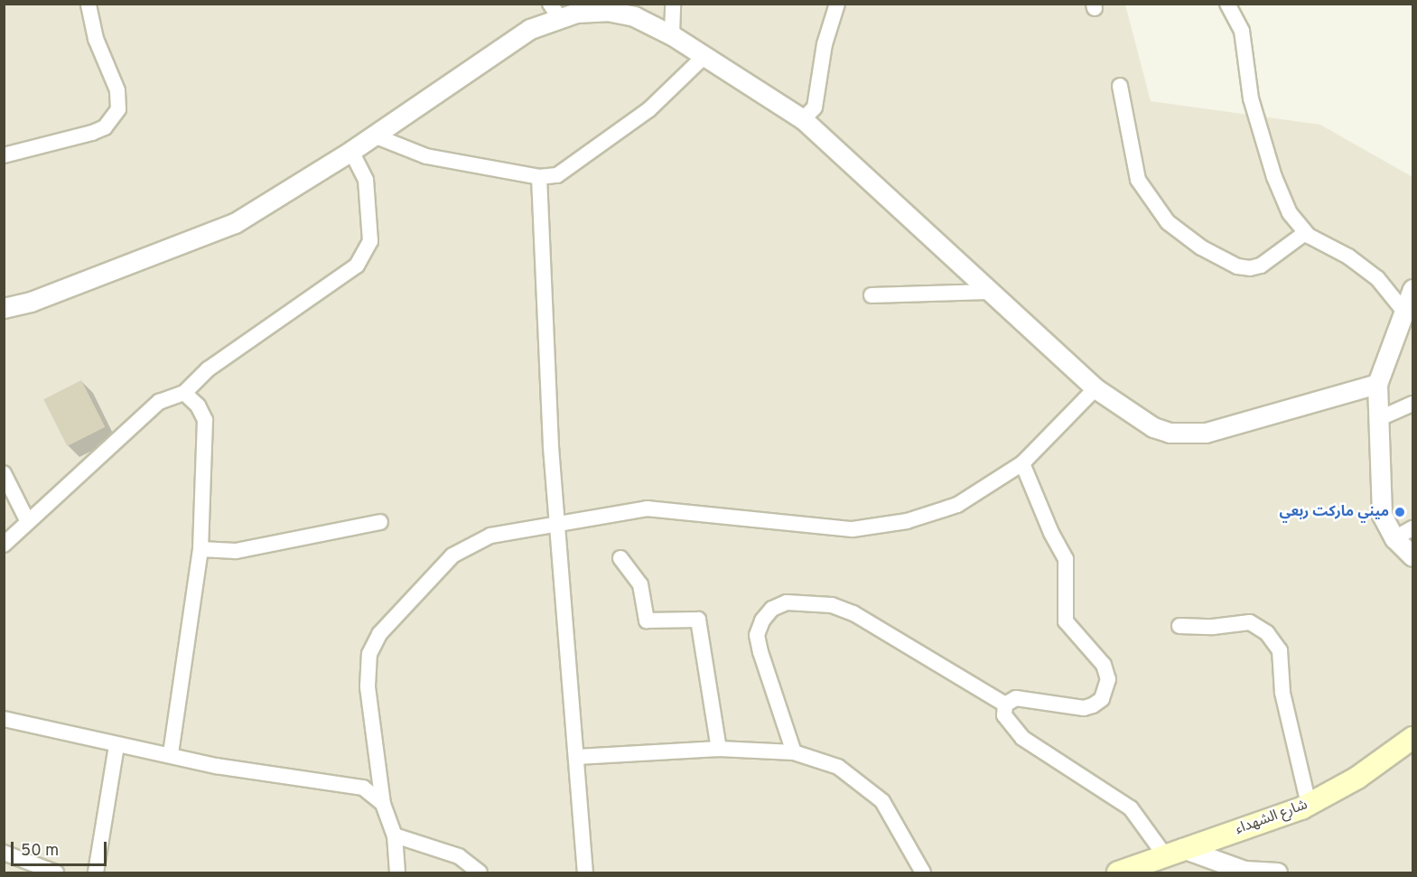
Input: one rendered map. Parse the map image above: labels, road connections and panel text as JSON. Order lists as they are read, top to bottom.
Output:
{
  "streets": {
    "main road": ["شارع الشهداء"]
  },
  "places": ["ميني ماركت ربعي"],
  "scale_bar": "50 m"
}
